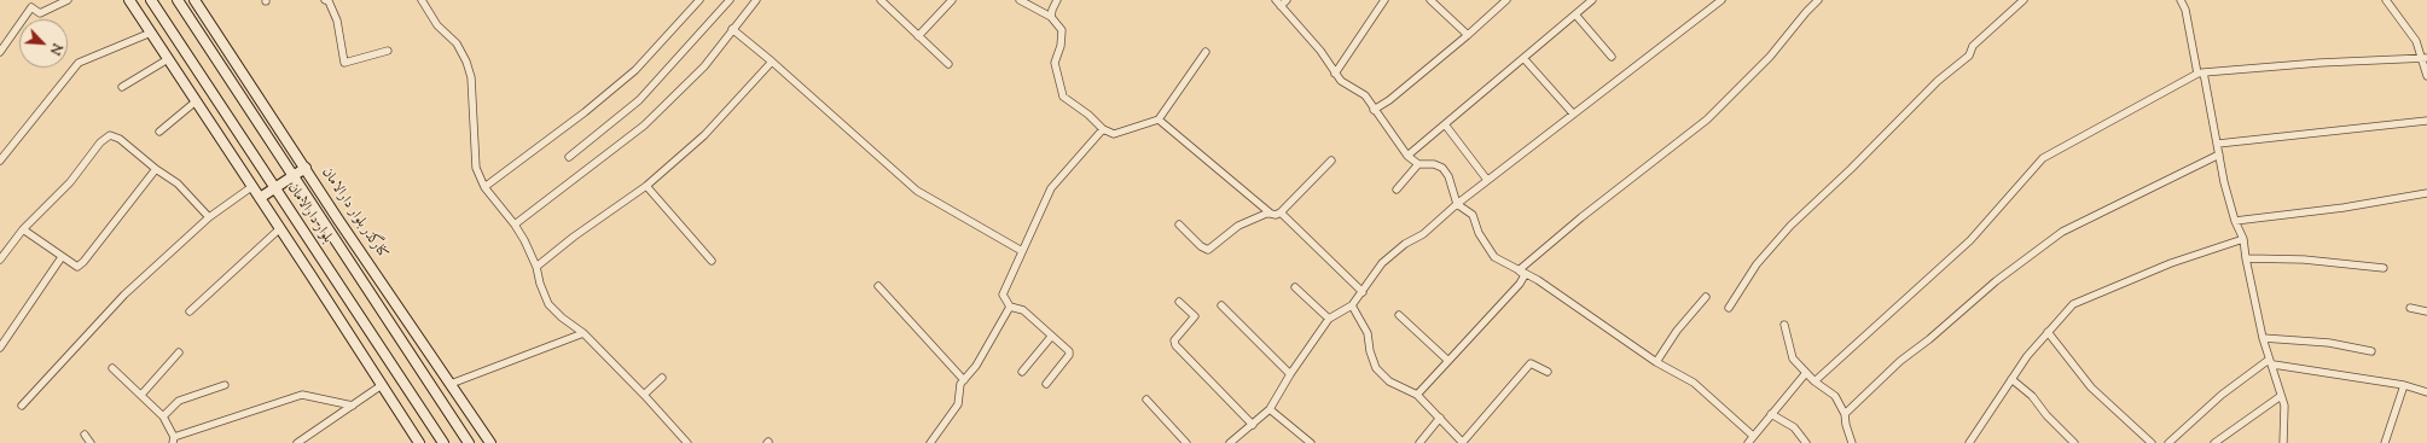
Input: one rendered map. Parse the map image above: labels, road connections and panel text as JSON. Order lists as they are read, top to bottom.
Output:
{
  "streets": {
    "main road": ["بلوار دارالامان", "کنارگذر بلوار دارالامان"]
  },
  "north": "bottom right"
}
